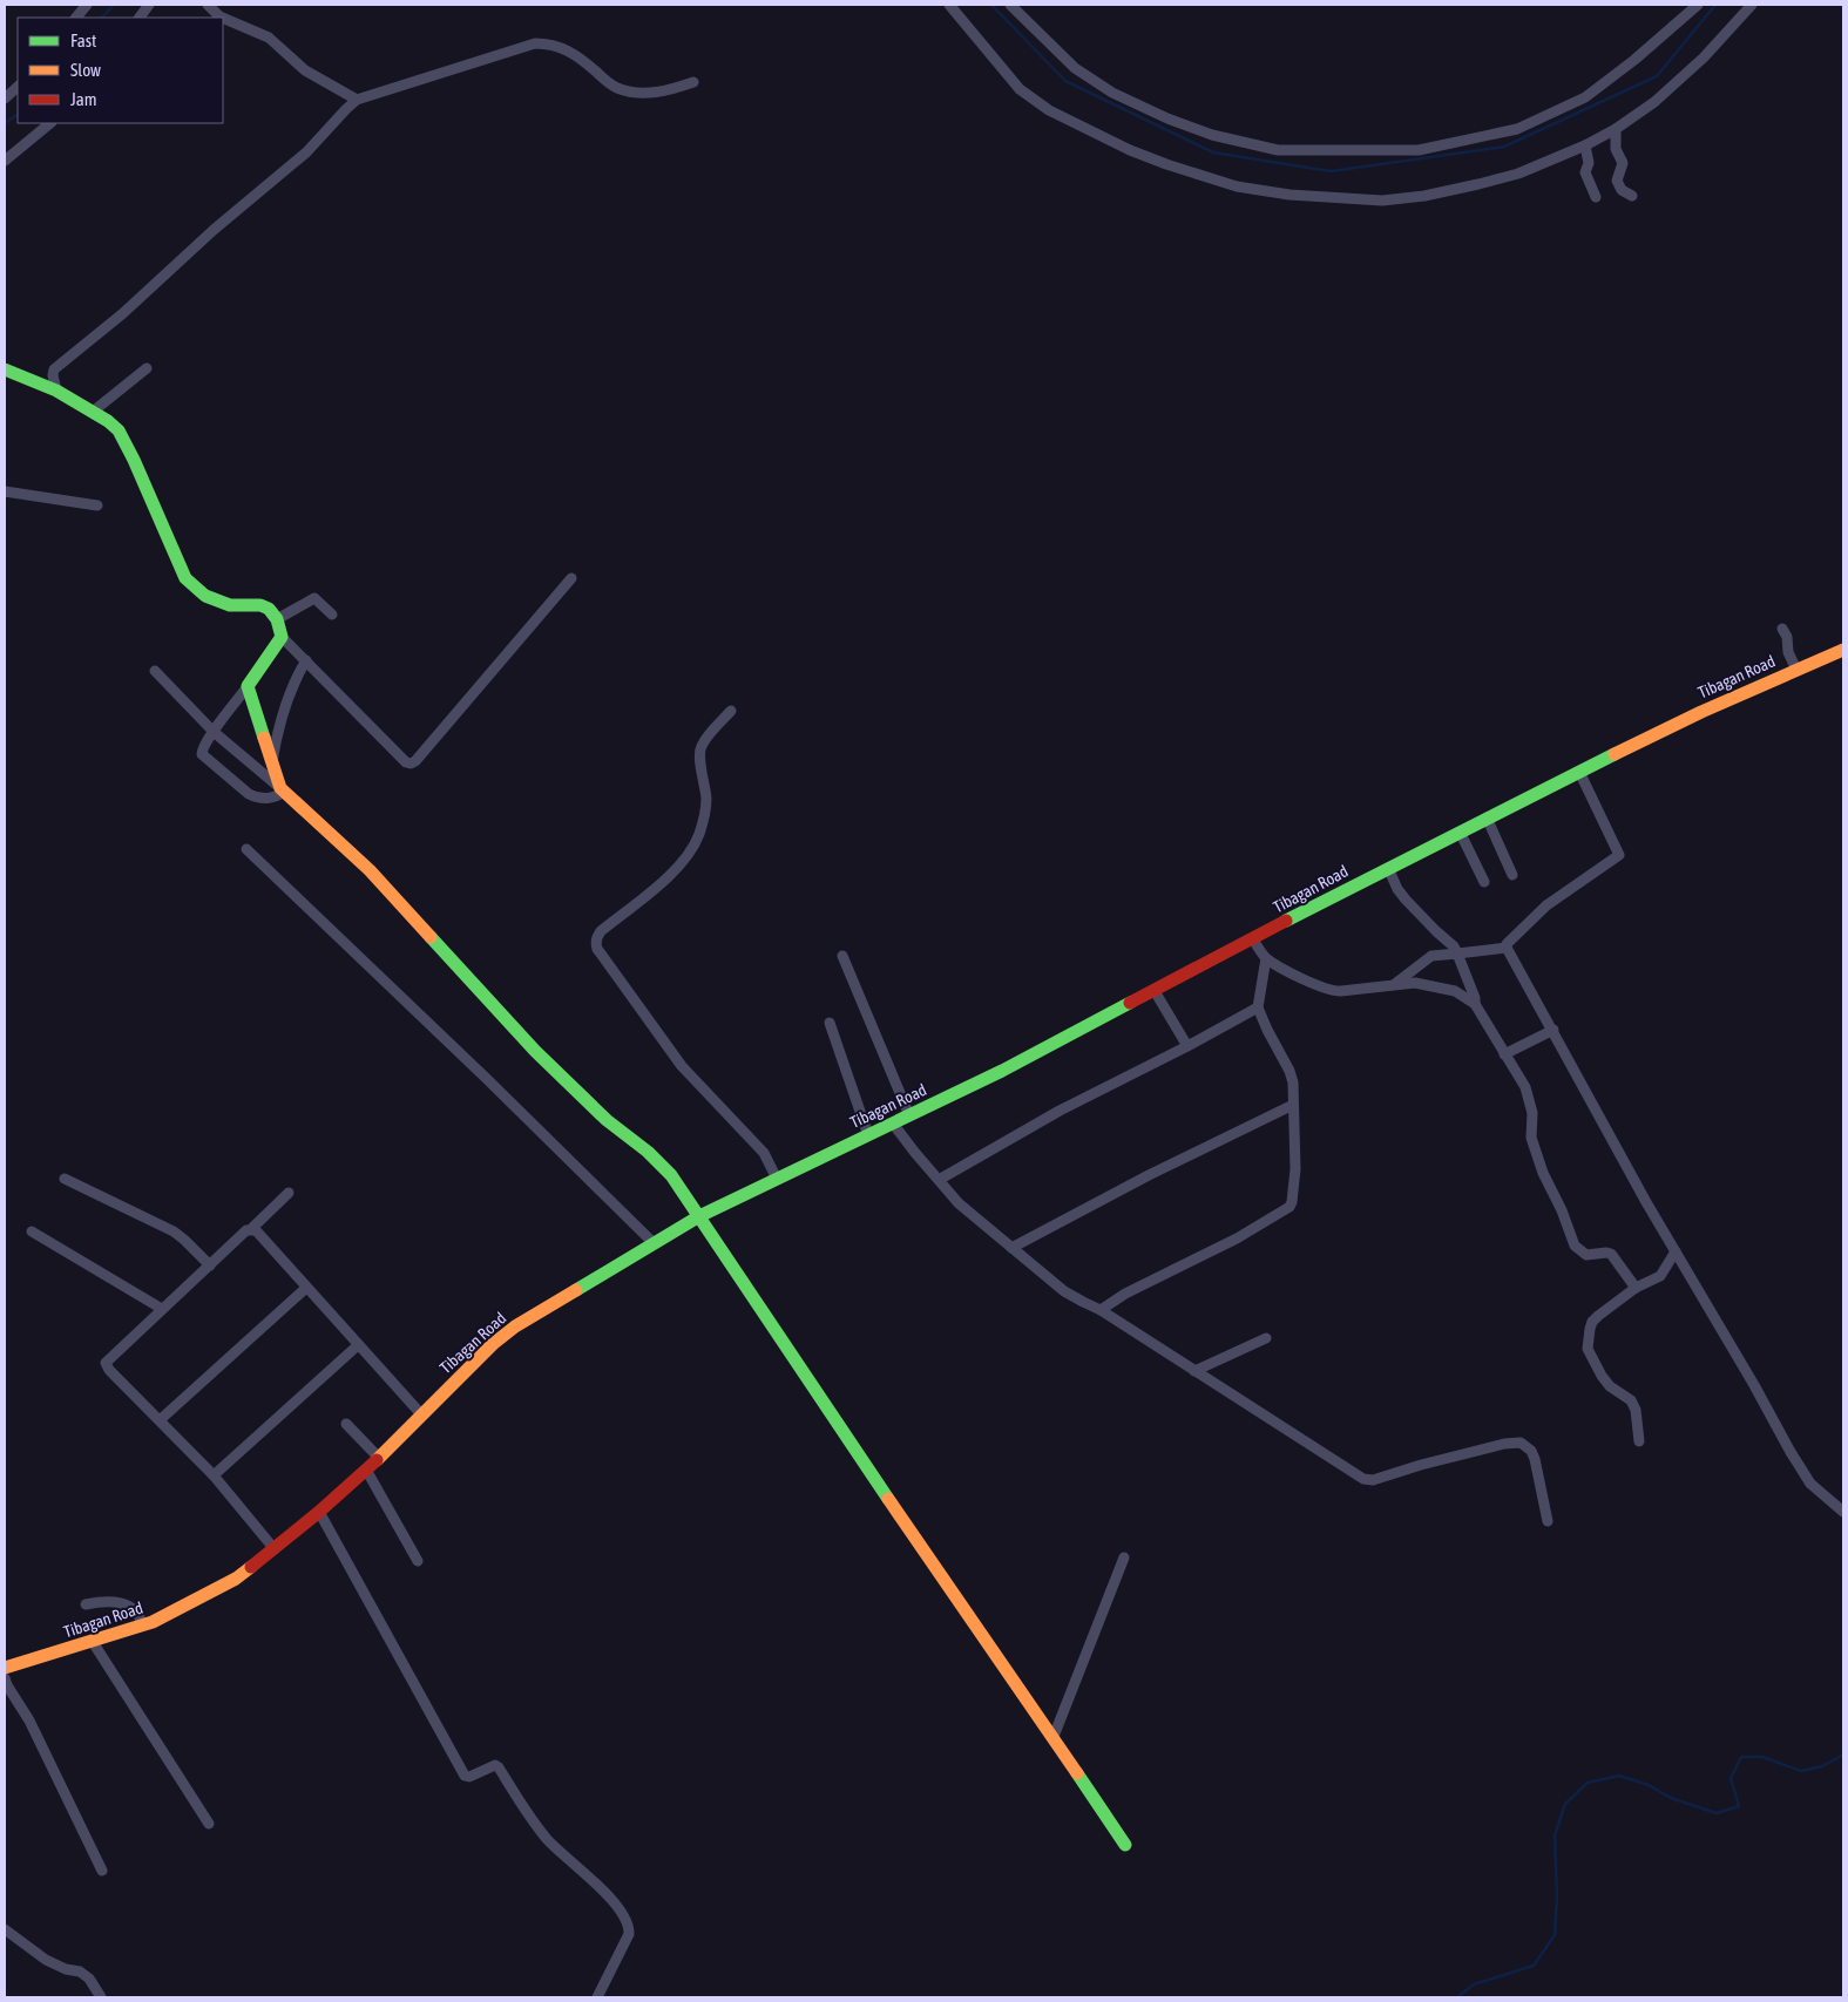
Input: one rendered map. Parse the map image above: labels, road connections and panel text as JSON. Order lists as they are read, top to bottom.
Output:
{
  "streets": {
    "main road": ["Tibagan Road"]
  },
  "legend": ["Fast", "Slow", "Jam"]
}
